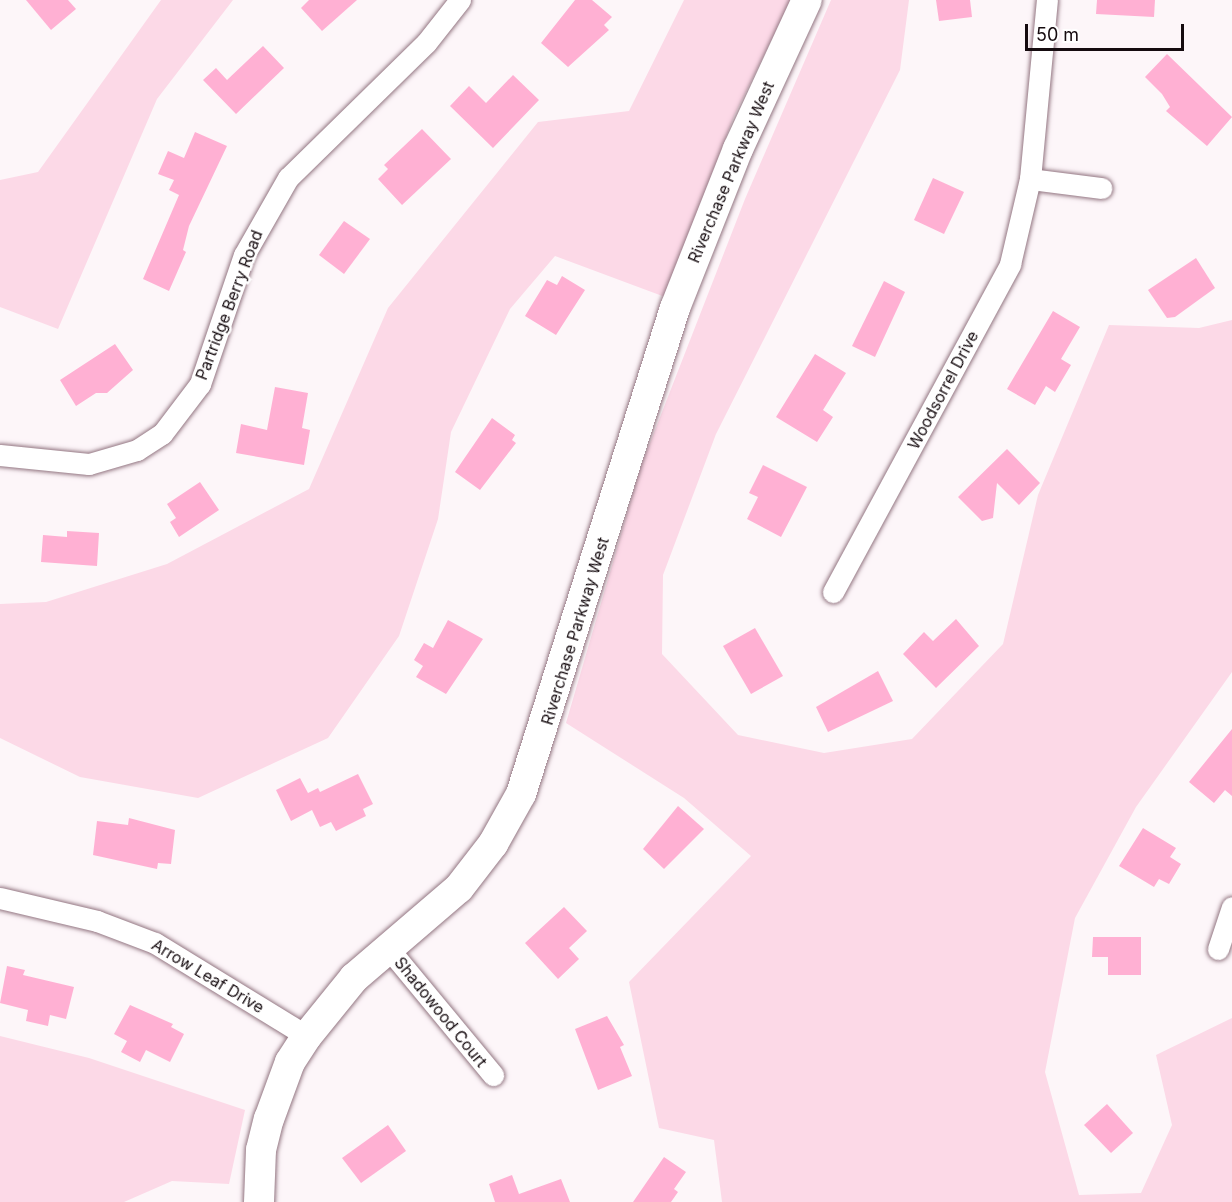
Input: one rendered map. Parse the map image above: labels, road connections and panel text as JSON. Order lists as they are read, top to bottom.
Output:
{
  "streets": {
    "street": [
      "Riverchase Parkway West",
      "Partridge Berry Road",
      "Woodsorrel Drive",
      "Arrow Leaf Drive",
      "Shadowood Court"
    ]
  },
  "crossings": [
    ["Riverchase Parkway West", "Arrow Leaf Drive"],
    ["Riverchase Parkway West", "Shadowood Court"]
  ],
  "scale_bar": "50 m"
}
